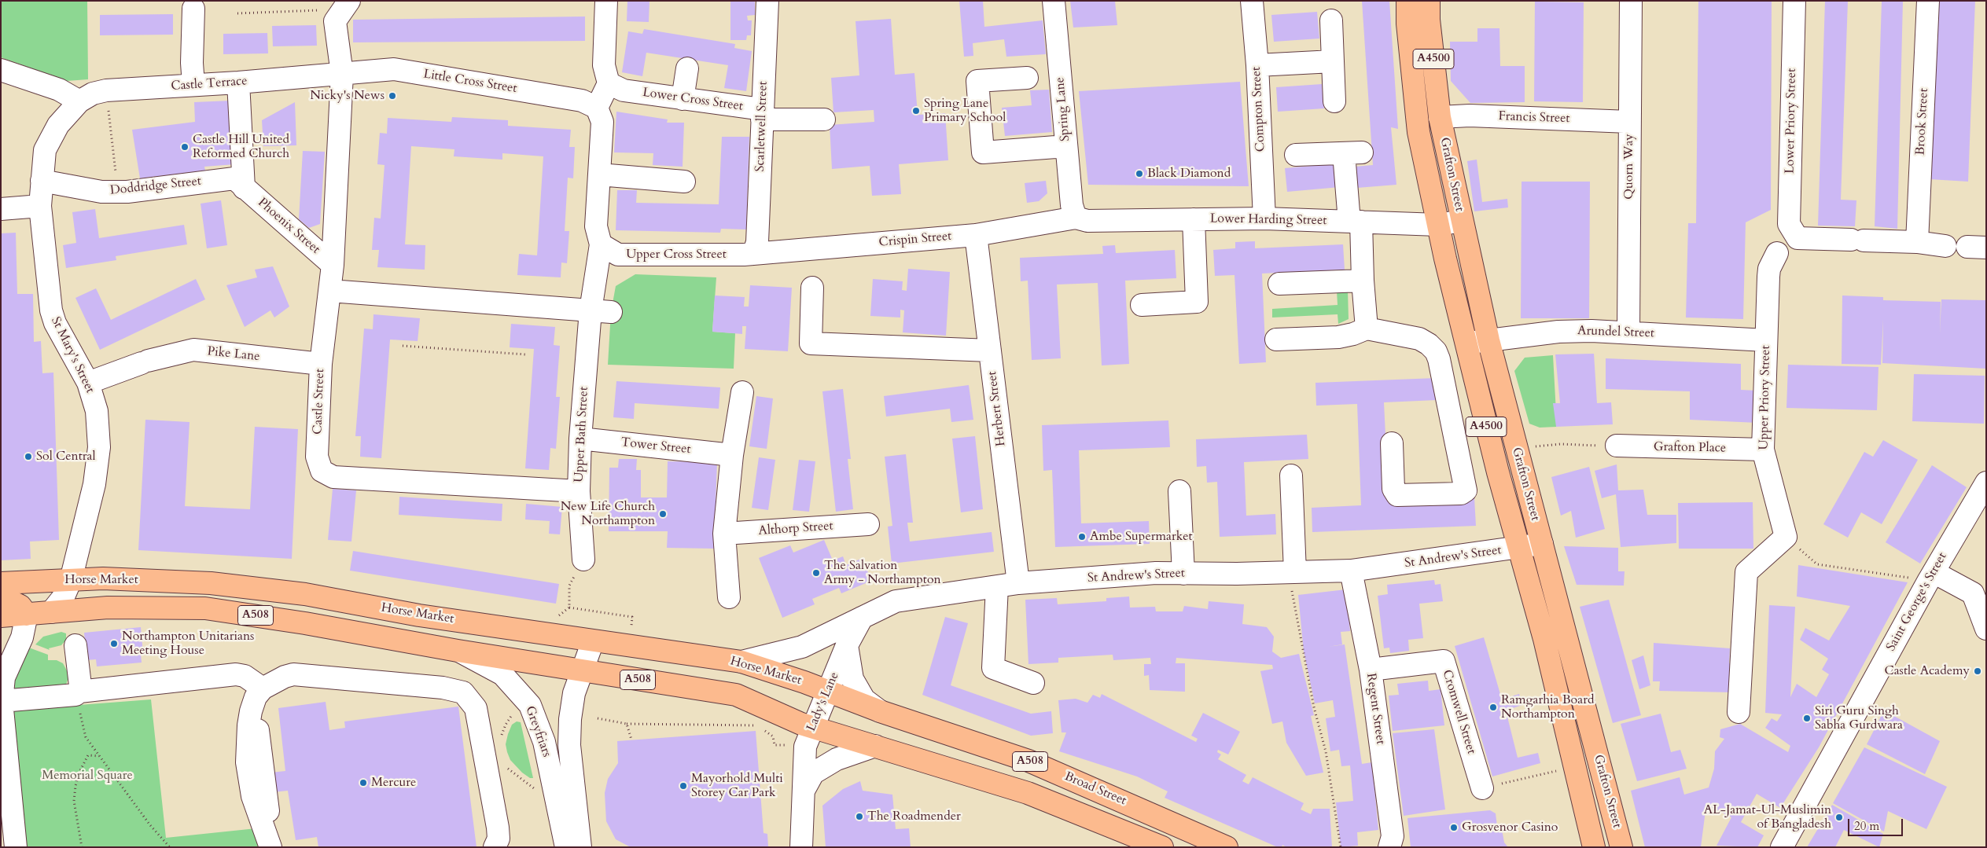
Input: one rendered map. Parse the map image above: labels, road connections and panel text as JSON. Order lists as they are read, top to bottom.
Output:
{
  "streets": {
    "main road": [
      "A4500",
      "Grafton Street",
      "Horse Market",
      "A508",
      "Broad Street"
    ],
    "street": [
      "Little Cross Street",
      "Castle Terrace",
      "Lower Cross Street",
      "Spring Lane",
      "Compton Street",
      "Francis Street",
      "Lower Priory Street",
      "Brook Street",
      "Scarletwell Street",
      "Quorn Way",
      "Doddridge Street",
      "Lower Harding Street",
      "Phoenix Street",
      "Crispin Street",
      "Upper Cross Street",
      "Arundel Street",
      "Pike Lane",
      "St Mary's Street",
      "Upper Priory Street",
      "Castle Street",
      "Herbert Street",
      "Upper Bath Street",
      "Tower Street",
      "Grafton Place",
      "Althorp Street",
      "St Andrew's Street",
      "Saint George's Street",
      "Lady's Lane",
      "Regent Street",
      "Cromwell Street",
      "Greyfriars"
    ]
  },
  "crossings": [
    ["Little Cross Street", "Castle Terrace"],
    ["Little Cross Street", "Castle Street"],
    ["Little Cross Street", "Upper Bath Street"],
    ["Castle Terrace", "St Mary's Street"],
    ["Castle Terrace", "Castle Street"],
    ["Lower Cross Street", "Scarletwell Street"],
    ["Spring Lane", "Lower Harding Street"],
    ["Spring Lane", "Crispin Street"],
    ["Compton Street", "Lower Harding Street"],
    ["Francis Street", "Quorn Way"],
    ["Francis Street", "Grafton Street"],
    ["Lower Priory Street", "Brook Street"],
    ["Scarletwell Street", "Crispin Street"],
    ["Scarletwell Street", "Upper Cross Street"],
    ["Quorn Way", "Arundel Street"],
    ["Grafton Street", "Lower Harding Street"],
    ["Grafton Street", "Arundel Street"],
    ["Grafton Street", "St Andrew's Street"],
    ["Doddridge Street", "Phoenix Street"],
    ["Doddridge Street", "St Mary's Street"],
    ["Lower Harding Street", "Crispin Street"],
    ["Phoenix Street", "Castle Street"],
    ["Crispin Street", "Upper Cross Street"],
    ["Crispin Street", "Herbert Street"],
    ["Upper Cross Street", "Upper Bath Street"],
    ["Arundel Street", "Upper Priory Street"],
    ["Pike Lane", "St Mary's Street"],
    ["Pike Lane", "Castle Street"],
    ["St Mary's Street", "Horse Market"],
    ["St Mary's Street", "A508"],
    ["Upper Priory Street", "Grafton Place"],
    ["Castle Street", "Upper Bath Street"],
    ["Herbert Street", "St Andrew's Street"],
    ["Upper Bath Street", "Tower Street"],
    ["St Andrew's Street", "Horse Market"],
    ["St Andrew's Street", "Lady's Lane"],
    ["St Andrew's Street", "Regent Street"],
    ["Horse Market", "Lady's Lane"],
    ["Horse Market", "Greyfriars"],
    ["Horse Market", "Broad Street"],
    ["A508", "Lady's Lane"],
    ["A508", "Greyfriars"],
    ["Lady's Lane", "Broad Street"],
    ["Regent Street", "Cromwell Street"]
  ],
  "parks": ["Memorial Square"],
  "places": [
    "Nicky's News",
    "Spring Lane Primary School",
    "Castle Hill United Reformed Church",
    "Black Diamond",
    "Sol Central",
    "New Life Church Northampton",
    "Ambe Supermarket",
    "The Salvation Army - Northampton",
    "Northampton Unitarians Meeting House",
    "Castle Academy",
    "Ramgarhia Board Northampton",
    "Siri Guru Singh Sabha Gurdwara",
    "Mercure",
    "Mayorhold Multi Storey Car Park",
    "The Roadmender",
    "AL-Jamat-Ul-Muslimin of Bangladesh",
    "Grosvenor Casino"
  ],
  "scale_bar": "20 m"
}
